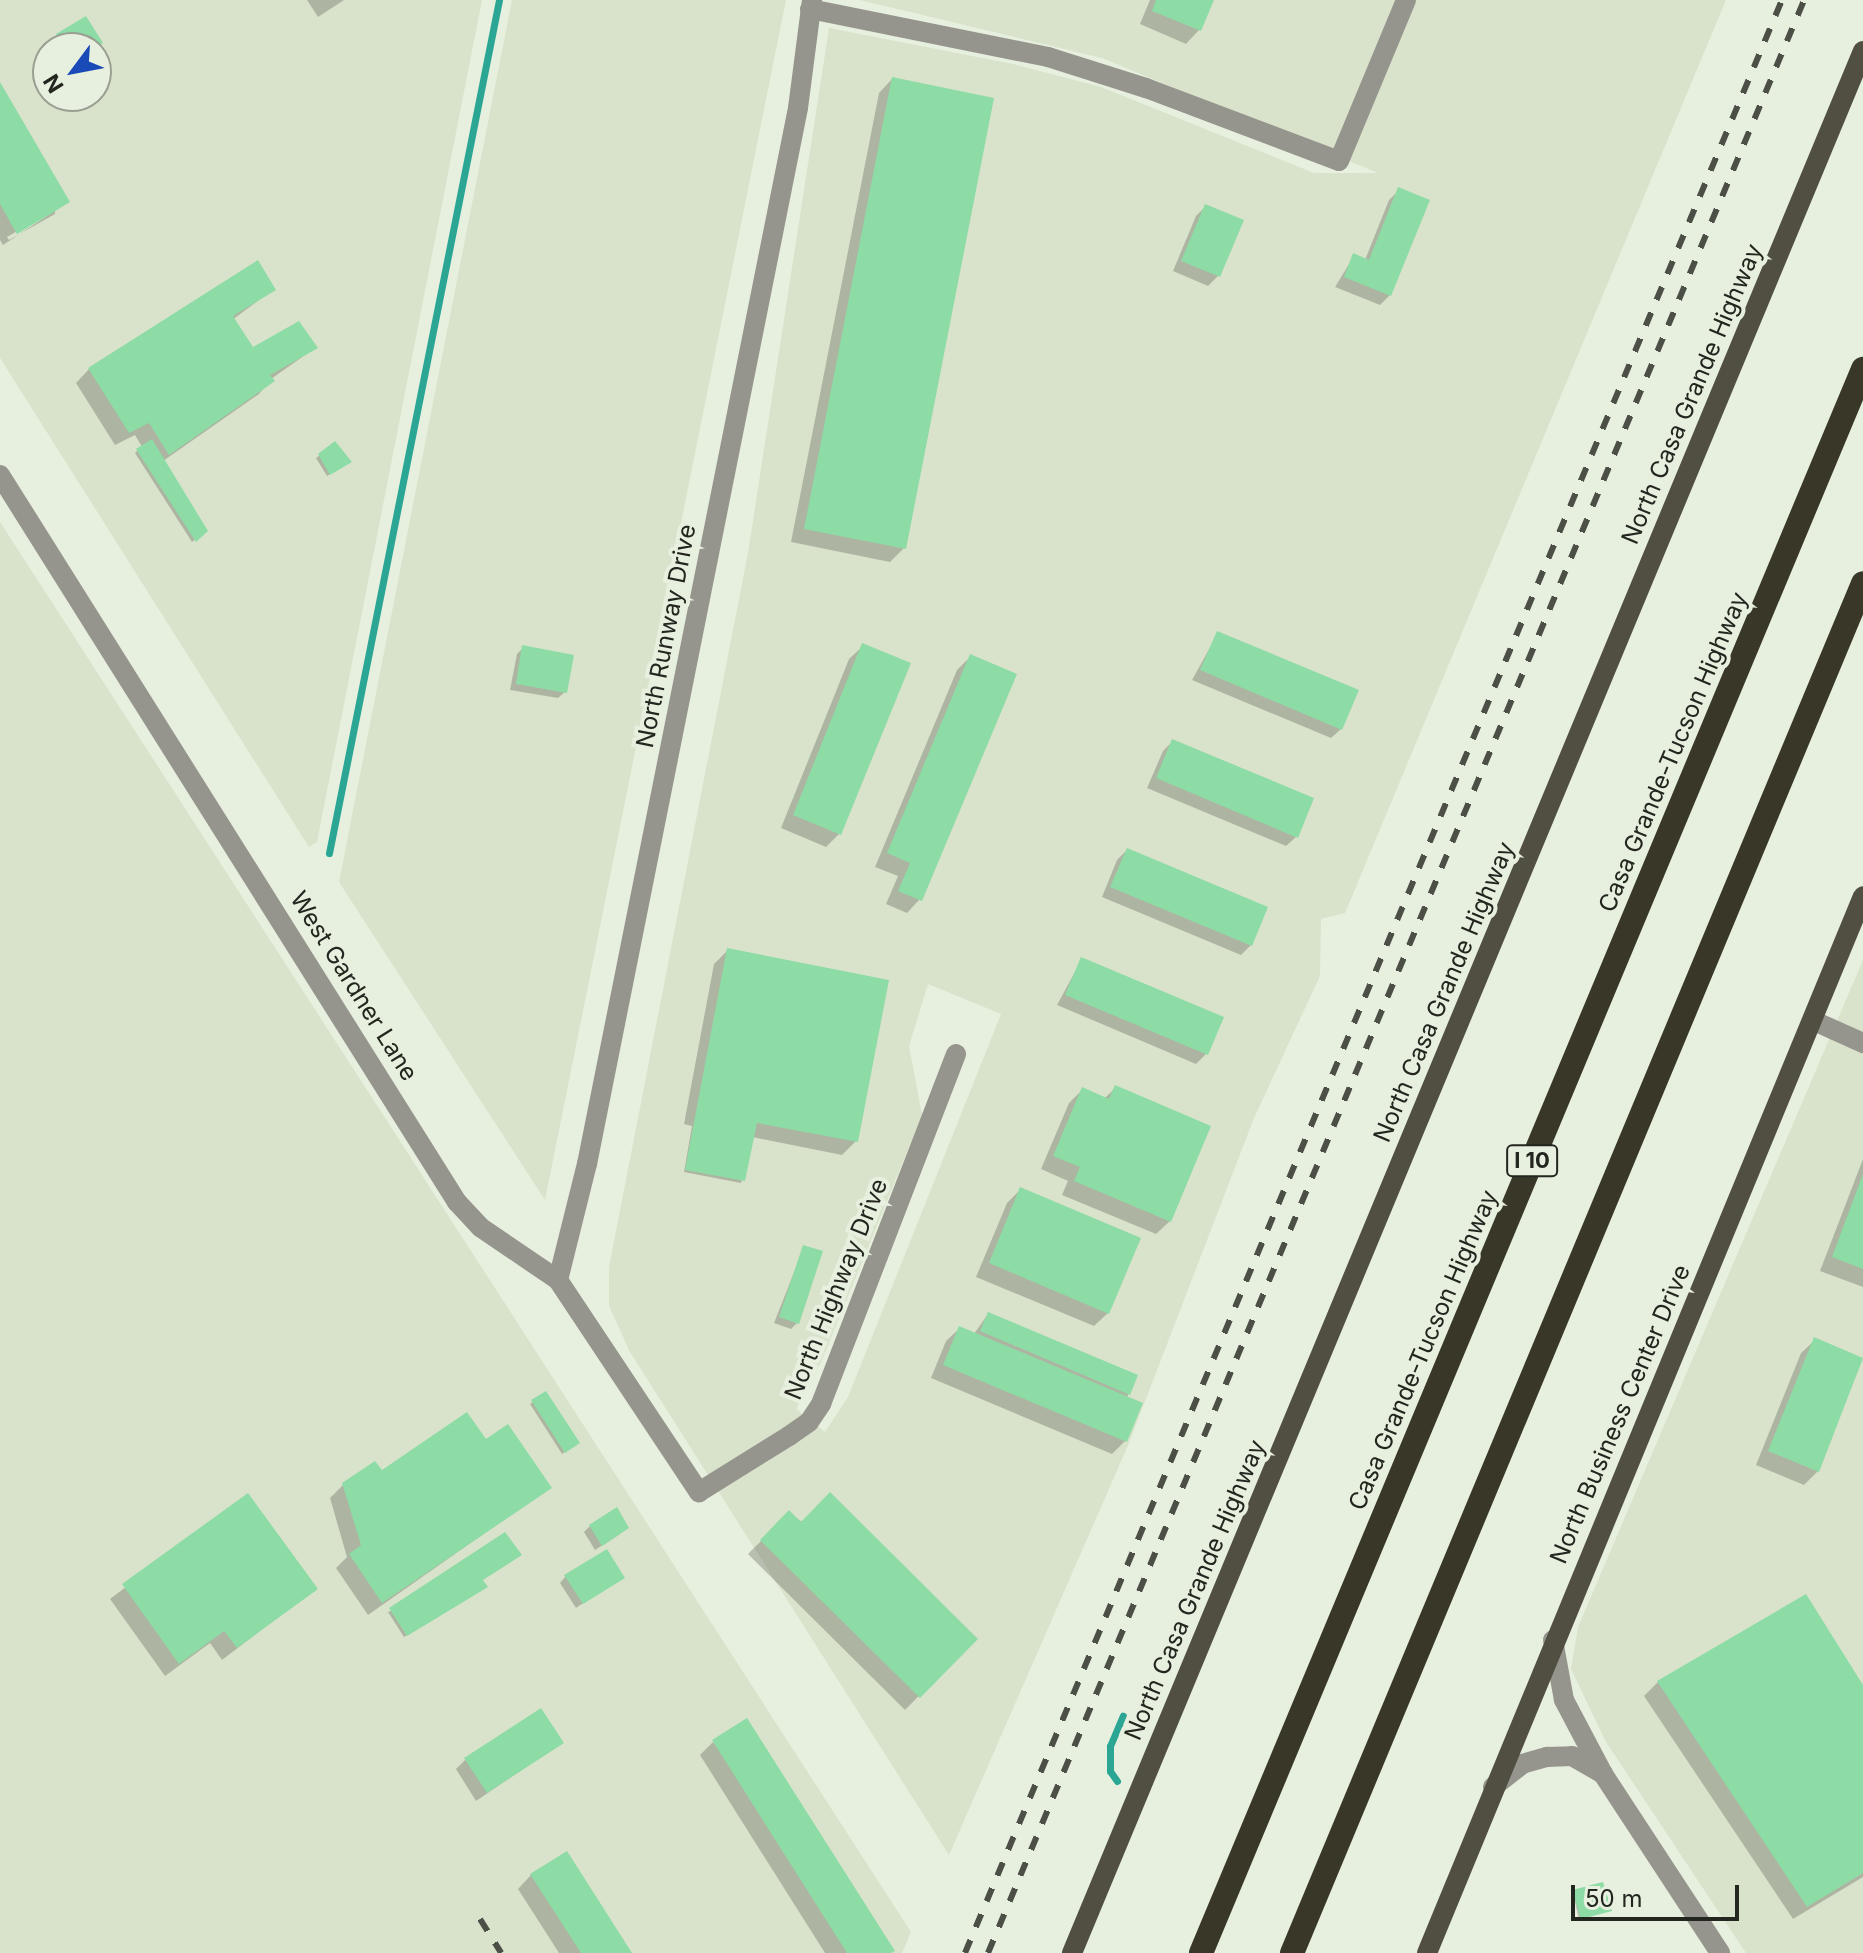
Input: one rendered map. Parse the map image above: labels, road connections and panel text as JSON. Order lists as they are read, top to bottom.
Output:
{
  "streets": {
    "highway": ["Casa Grande-Tucson Highway", "I 10"],
    "main road": ["North Casa Grande Highway", "North Business Center Drive"],
    "street": ["North Runway Drive", "West Gardner Lane", "North Highway Drive"]
  },
  "crossings": [
    ["North Runway Drive", "West Gardner Lane"],
    ["West Gardner Lane", "North Highway Drive"]
  ],
  "scale_bar": "50 m",
  "north": "bottom left"
}
